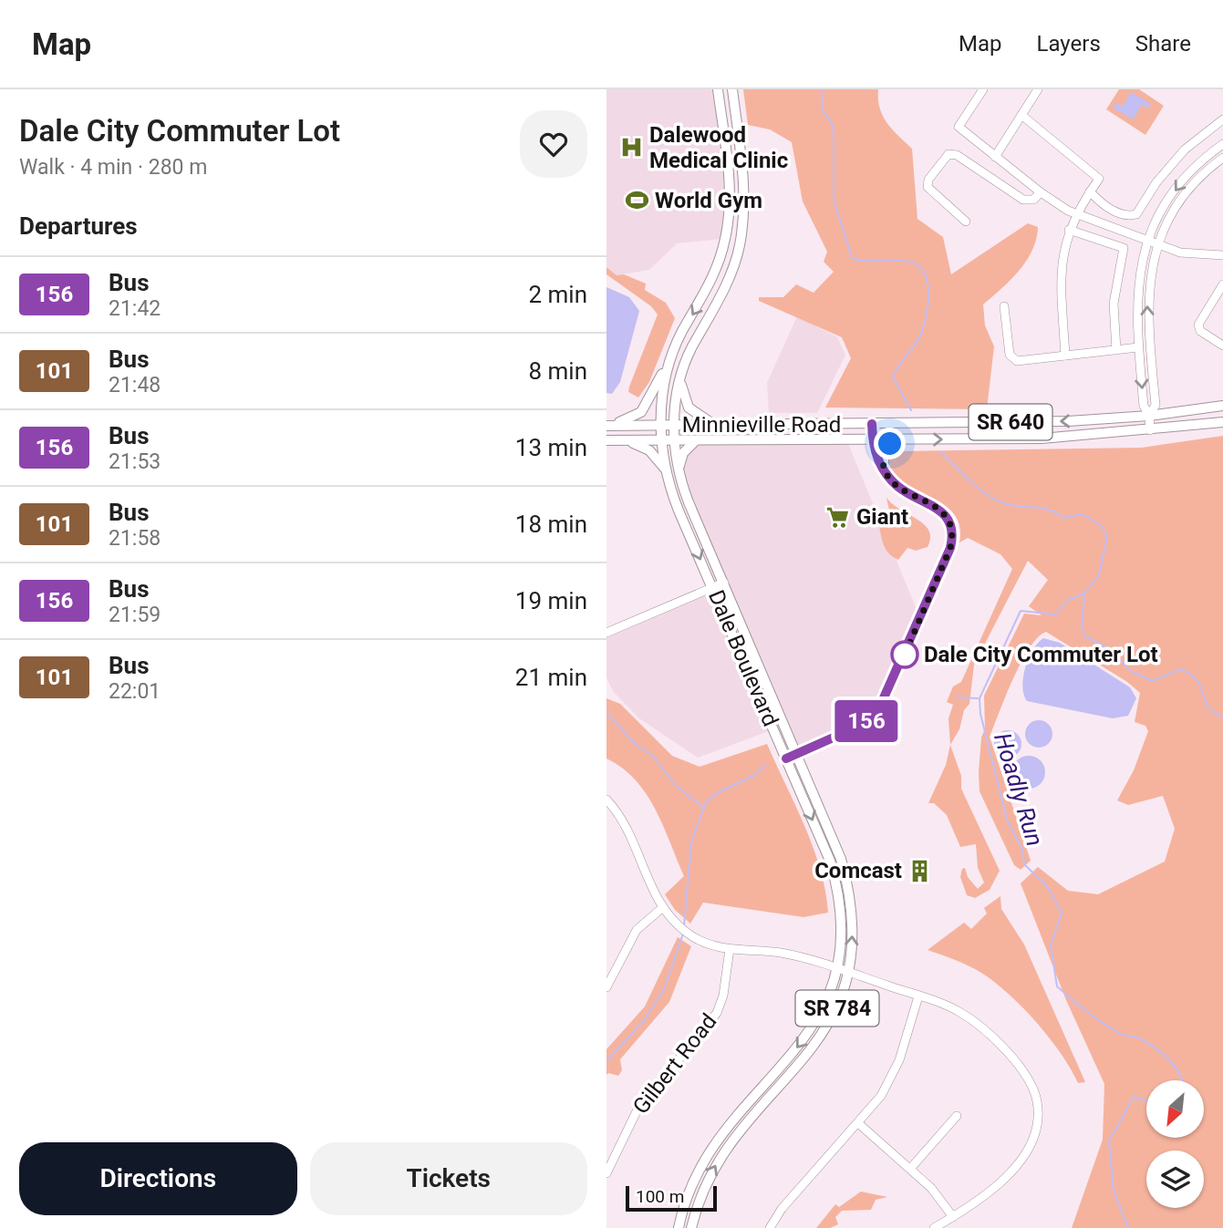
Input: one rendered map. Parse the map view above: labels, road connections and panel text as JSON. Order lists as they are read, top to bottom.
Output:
{
  "streets": {
    "main road": [
      "SR 640",
      "Minnieville Road",
      "Dale Boulevard",
      "SR 784"
    ],
    "street": ["Gilbert Road"]
  },
  "crossings": [
    ["Minnieville Road", "Dale Boulevard"]
  ],
  "water": ["Hoadly Run"],
  "places": {
    "hospital": ["Dalewood Medical Clinic"],
    "sports": ["World Gym"],
    "supermarket": ["Giant"],
    "other": ["Dale City Commuter Lot"],
    "building": ["Comcast"]
  },
  "lines": ["bus line 156"],
  "scale_bar": "100 m",
  "north": "bottom left",
  "page": {
    "header": "Map",
    "nav": ["Map", "Layers", "Share"],
    "heading": [
      ["Dale City Commuter Lot", "Walk · 4 min · 280 m"],
      "Departures"
    ],
    "on_map": "156",
    "list": [
      {
        "mark": "156",
        "name": "Bus",
        "note": "21:42",
        "value": "2 min"
      },
      {
        "mark": "101",
        "name": "Bus",
        "note": "21:48",
        "value": "8 min"
      },
      {
        "mark": "156",
        "name": "Bus",
        "note": "21:53",
        "value": "13 min"
      },
      {
        "mark": "101",
        "name": "Bus",
        "note": "21:58",
        "value": "18 min"
      },
      {
        "mark": "156",
        "name": "Bus",
        "note": "21:59",
        "value": "19 min"
      },
      {
        "mark": "101",
        "name": "Bus",
        "note": "22:01",
        "value": "21 min"
      }
    ],
    "buttons": ["Directions", "Tickets"],
    "scale": "100 m"
  }
}
